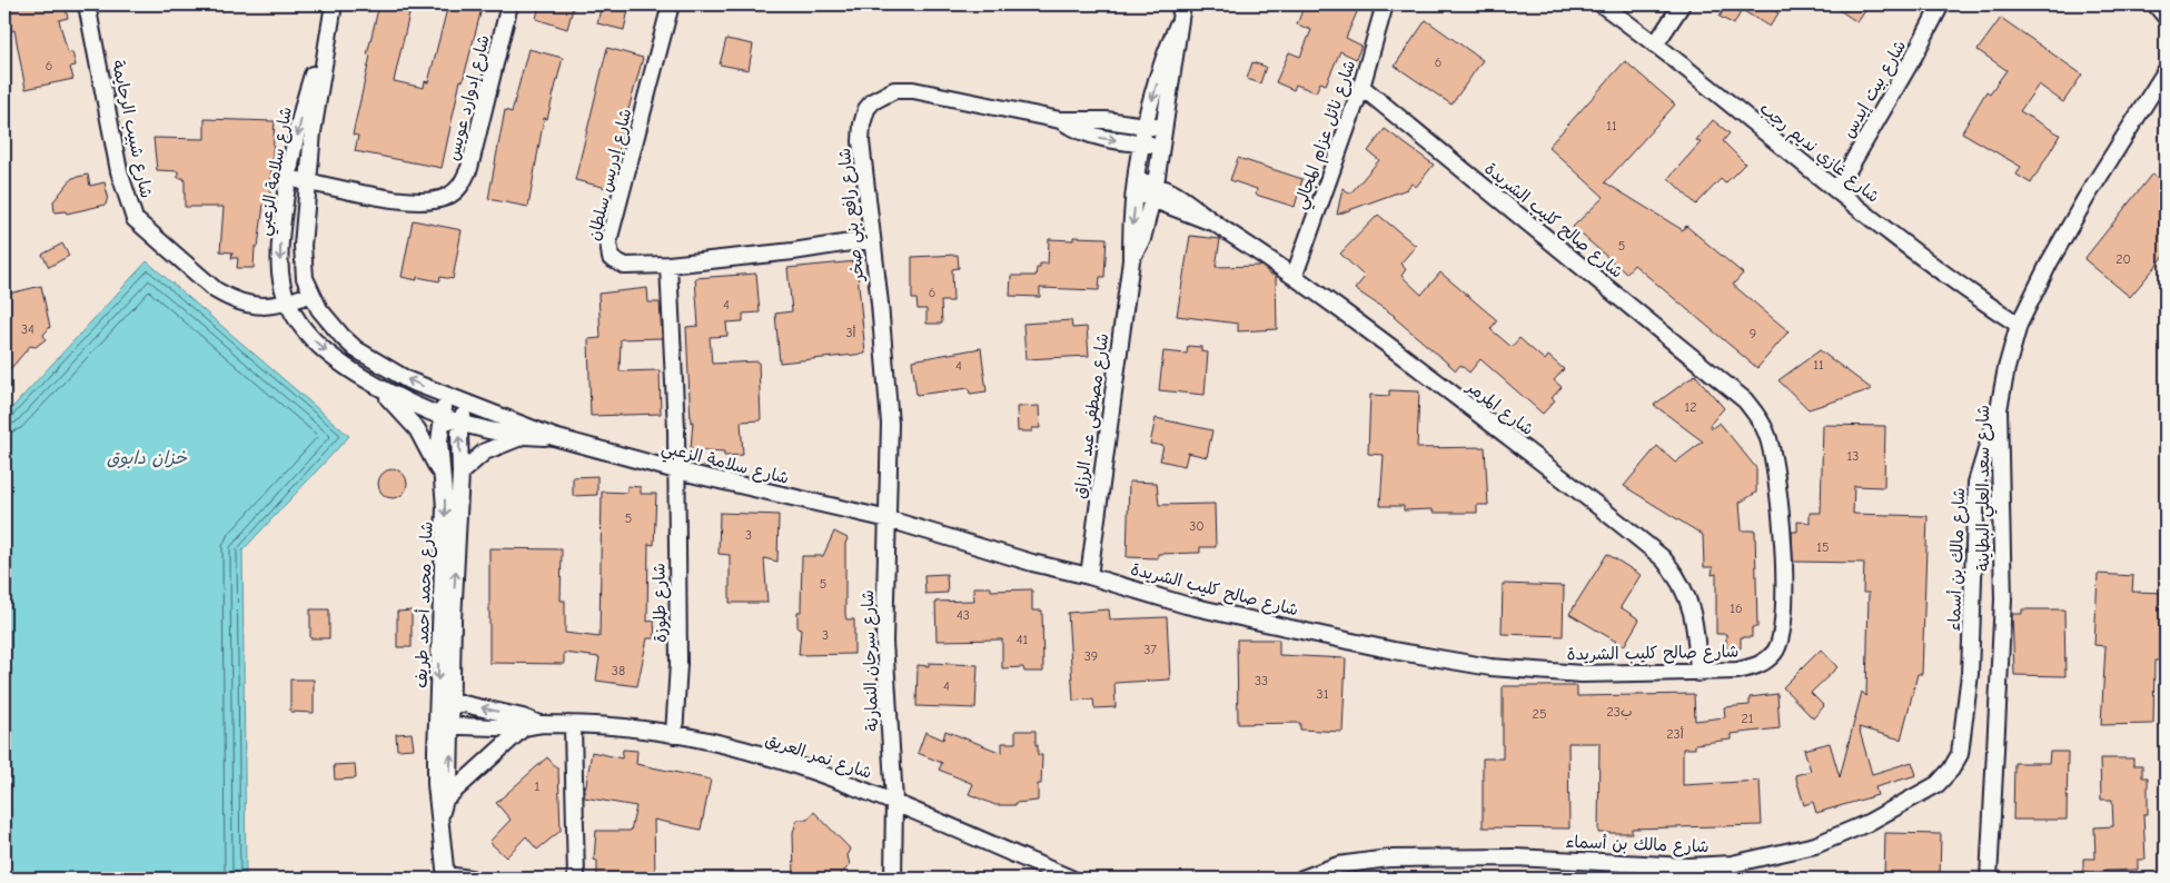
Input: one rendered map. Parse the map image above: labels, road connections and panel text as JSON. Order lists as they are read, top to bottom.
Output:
{
  "streets": {
    "street": [
      "شارع بيت إيدس",
      "شارع إدوارد عويس",
      "شارع شبيب الرحايمة",
      "شارع نائل عزام المجالي",
      "شارع غازي نديم رجب",
      "شارع سلامة الزعبي",
      "شارع إدريس سلطان",
      "شارع رافع بني صخر",
      "شارع صالح كليب الشريدة",
      "شارع المرمر",
      "شارع مصطفى عبد الرزاق",
      "شارع سعد العلي البطاينة",
      "شارع مالك بن أسماء",
      "شارع طلوزة",
      "شارع محمد أحمد طريف",
      "شارع سرحان النمارنة",
      "شارع نمر العريق"
    ]
  },
  "crossings": [
    ["شارع بيت إيدس", "شارع غازي نديم رجب"],
    ["شارع إدوارد عويس", "شارع سلامة الزعبي"],
    ["شارع شبيب الرحايمة", "شارع سلامة الزعبي"],
    ["شارع نائل عزام المجالي", "شارع صالح كليب الشريدة"],
    ["شارع نائل عزام المجالي", "شارع المرمر"],
    ["شارع غازي نديم رجب", "شارع سعد العلي البطاينة"],
    ["شارع سلامة الزعبي", "شارع رافع بني صخر"],
    ["شارع سلامة الزعبي", "شارع صالح كليب الشريدة"],
    ["شارع سلامة الزعبي", "شارع طلوزة"],
    ["شارع سلامة الزعبي", "شارع محمد أحمد طريف"],
    ["شارع سلامة الزعبي", "شارع سرحان النمارنة"],
    ["شارع إدريس سلطان", "شارع رافع بني صخر"],
    ["شارع إدريس سلطان", "شارع طلوزة"],
    ["شارع رافع بني صخر", "شارع صالح كليب الشريدة"],
    ["شارع رافع بني صخر", "شارع مصطفى عبد الرزاق"],
    ["شارع رافع بني صخر", "شارع سرحان النمارنة"],
    ["شارع صالح كليب الشريدة", "شارع المرمر"],
    ["شارع صالح كليب الشريدة", "شارع مصطفى عبد الرزاق"],
    ["شارع صالح كليب الشريدة", "شارع سرحان النمارنة"],
    ["شارع المرمر", "شارع مصطفى عبد الرزاق"],
    ["شارع سعد العلي البطاينة", "شارع مالك بن أسماء"],
    ["شارع طلوزة", "شارع نمر العريق"],
    ["شارع محمد أحمد طريف", "شارع نمر العريق"],
    ["شارع سرحان النمارنة", "شارع نمر العريق"]
  ],
  "water": ["خزان دابوق"],
  "house_numbers": [
    "6",
    "6",
    "11",
    "5",
    "20",
    "6",
    "4",
    "34",
    "3أ",
    "9",
    "11",
    "4",
    "12",
    "13",
    "5",
    "30",
    "3",
    "15",
    "5",
    "16",
    "43",
    "3",
    "41",
    "37",
    "39",
    "38",
    "33",
    "4",
    "31",
    "ب23",
    "25",
    "21",
    "أ23",
    "1"
  ]
}
